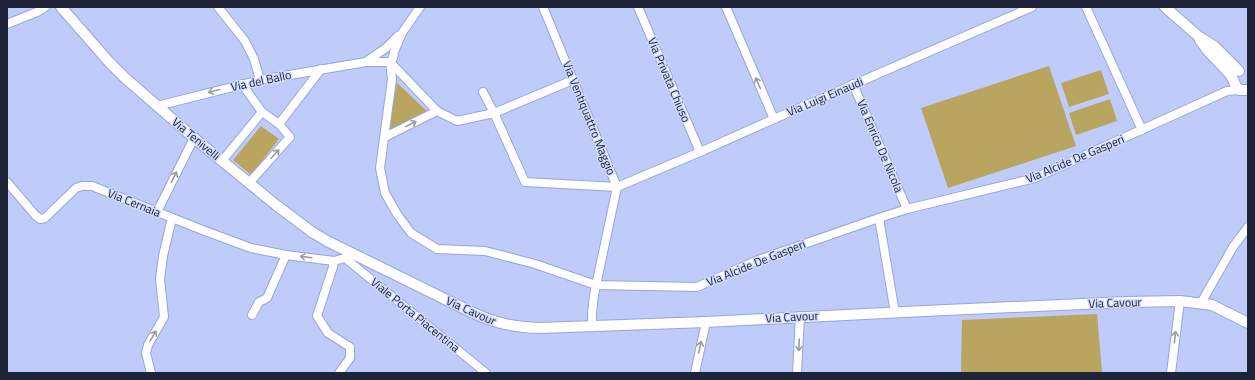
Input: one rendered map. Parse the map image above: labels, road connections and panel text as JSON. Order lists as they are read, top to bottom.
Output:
{
  "streets": {
    "main road": ["Via Tenivelli", "Via Cavour"],
    "street": [
      "Via Privata Chiuso",
      "Via del Ballo",
      "Via Luigi Einaudi",
      "Via Ventiquattro Maggio",
      "Via Enrico De Nicola",
      "Via Alcide De Gasperi",
      "Via Cernaia",
      "Viale Porta Piacentina"
    ]
  },
  "crossings": [
    ["Via Privata Chiuso", "Via Luigi Einaudi"],
    ["Via del Ballo", "Via Tenivelli"],
    ["Via Luigi Einaudi", "Via Ventiquattro Maggio"],
    ["Via Luigi Einaudi", "Via Enrico De Nicola"],
    ["Via Ventiquattro Maggio", "Via Alcide De Gasperi"],
    ["Via Ventiquattro Maggio", "Via Cavour"],
    ["Via Tenivelli", "Via Cernaia"],
    ["Via Tenivelli", "Via Cavour"],
    ["Via Tenivelli", "Viale Porta Piacentina"],
    ["Via Enrico De Nicola", "Via Alcide De Gasperi"],
    ["Via Cernaia", "Via Cavour"],
    ["Via Cernaia", "Viale Porta Piacentina"],
    ["Via Cavour", "Viale Porta Piacentina"]
  ],
  "one_way": ["Via del Ballo"]
}
